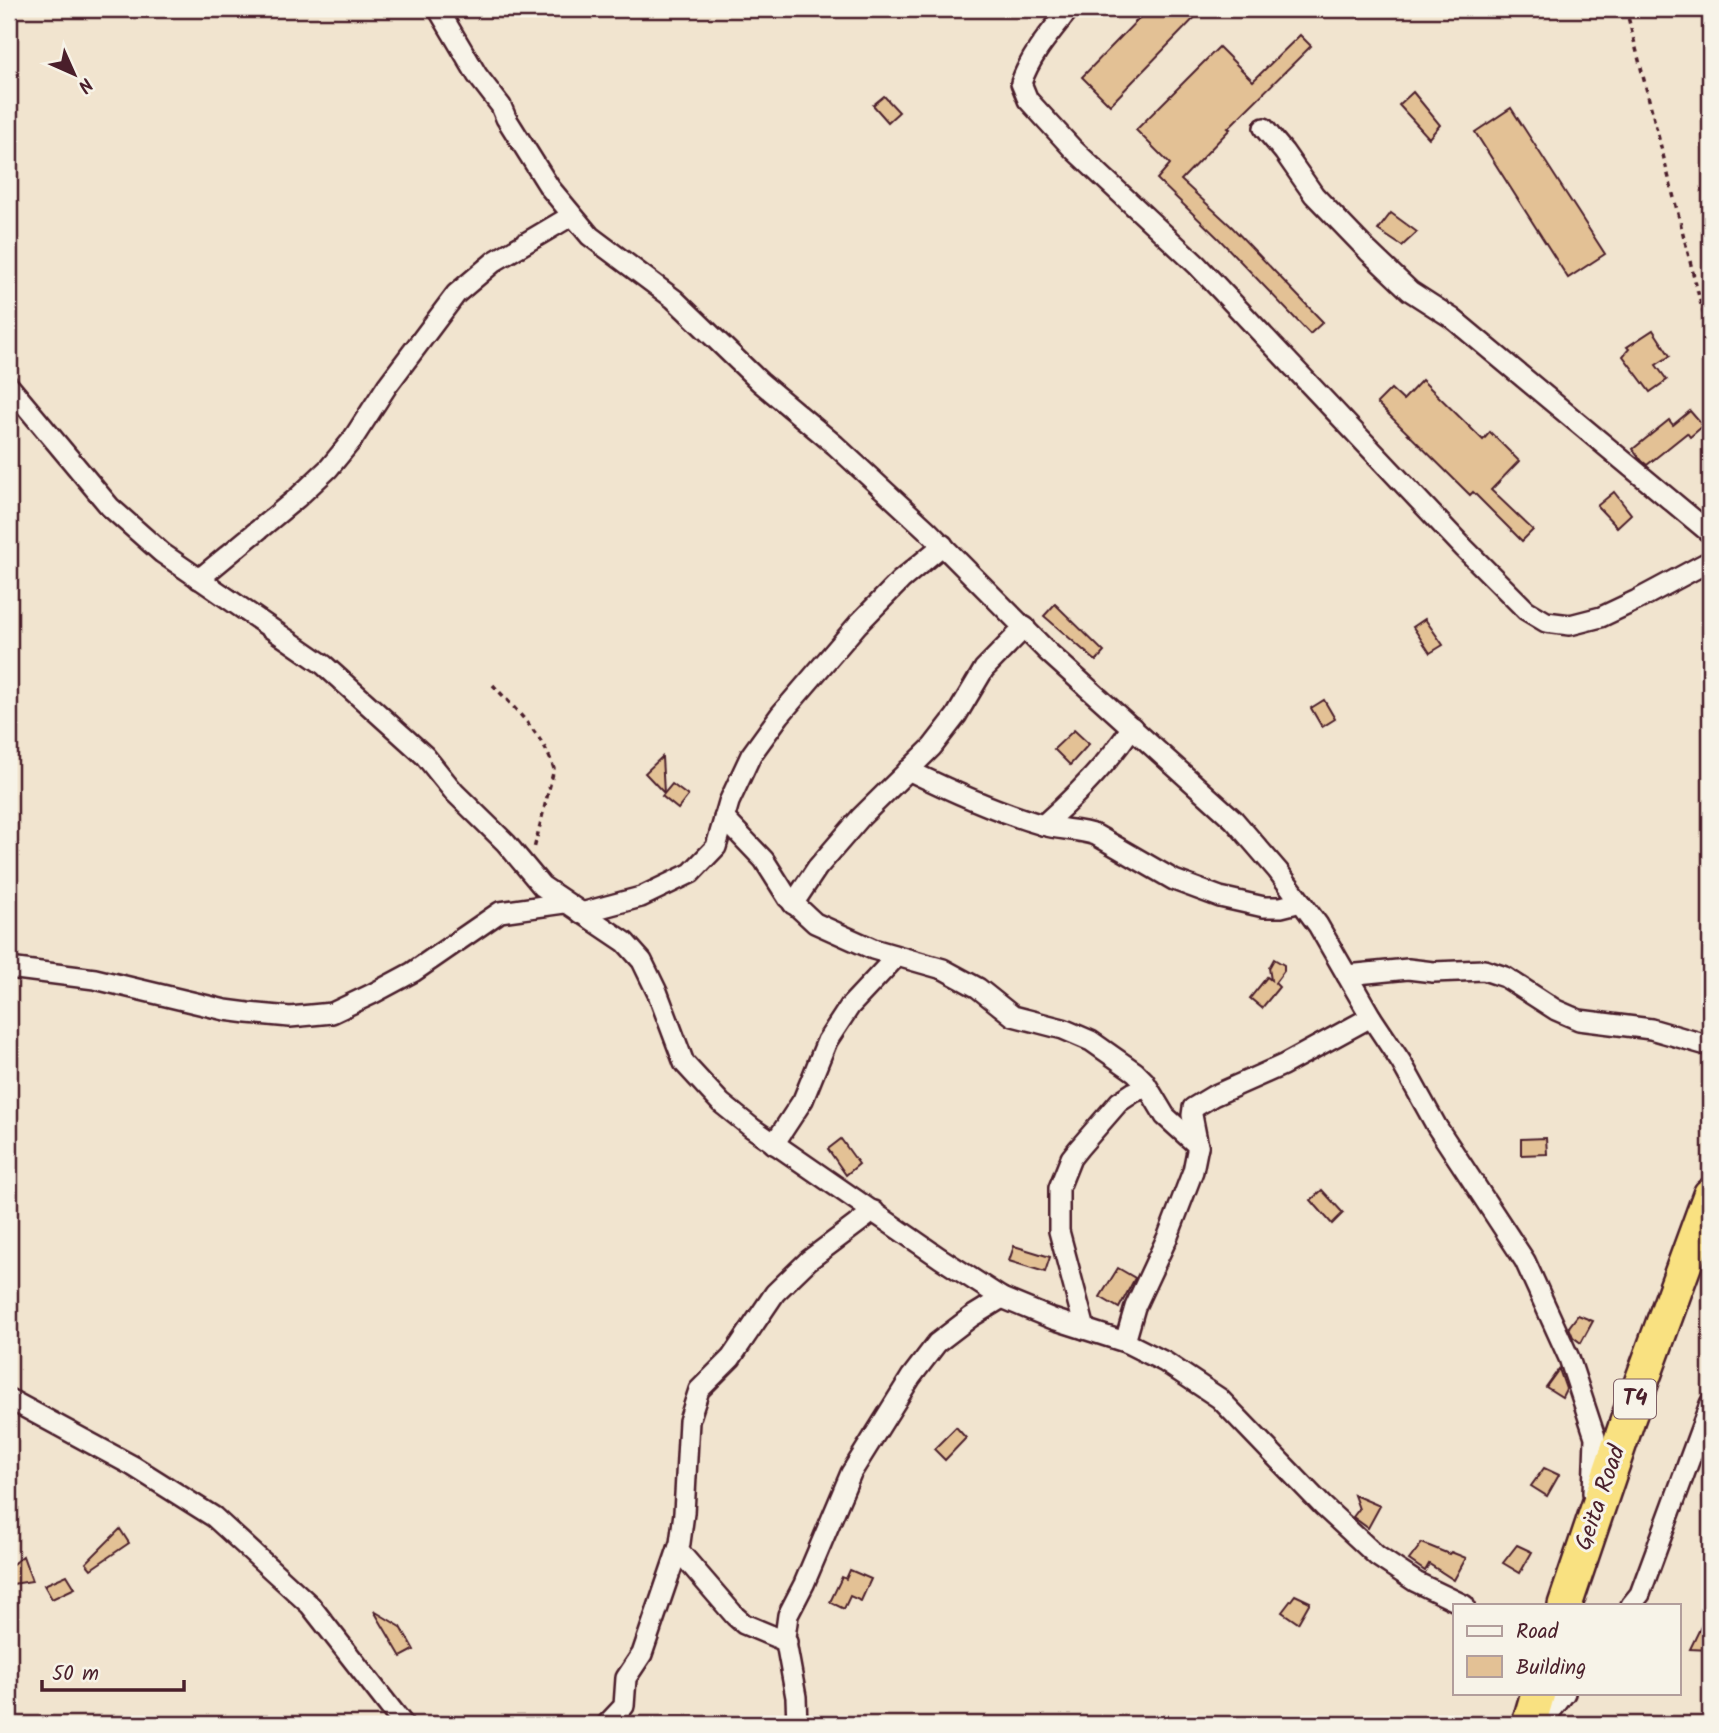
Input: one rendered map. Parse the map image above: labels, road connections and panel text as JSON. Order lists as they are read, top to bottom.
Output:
{
  "streets": {
    "highway": ["T4", "Geita Road"]
  },
  "legend": ["Road", "Building"],
  "scale_bar": "50 m",
  "north": "bottom right"
}
